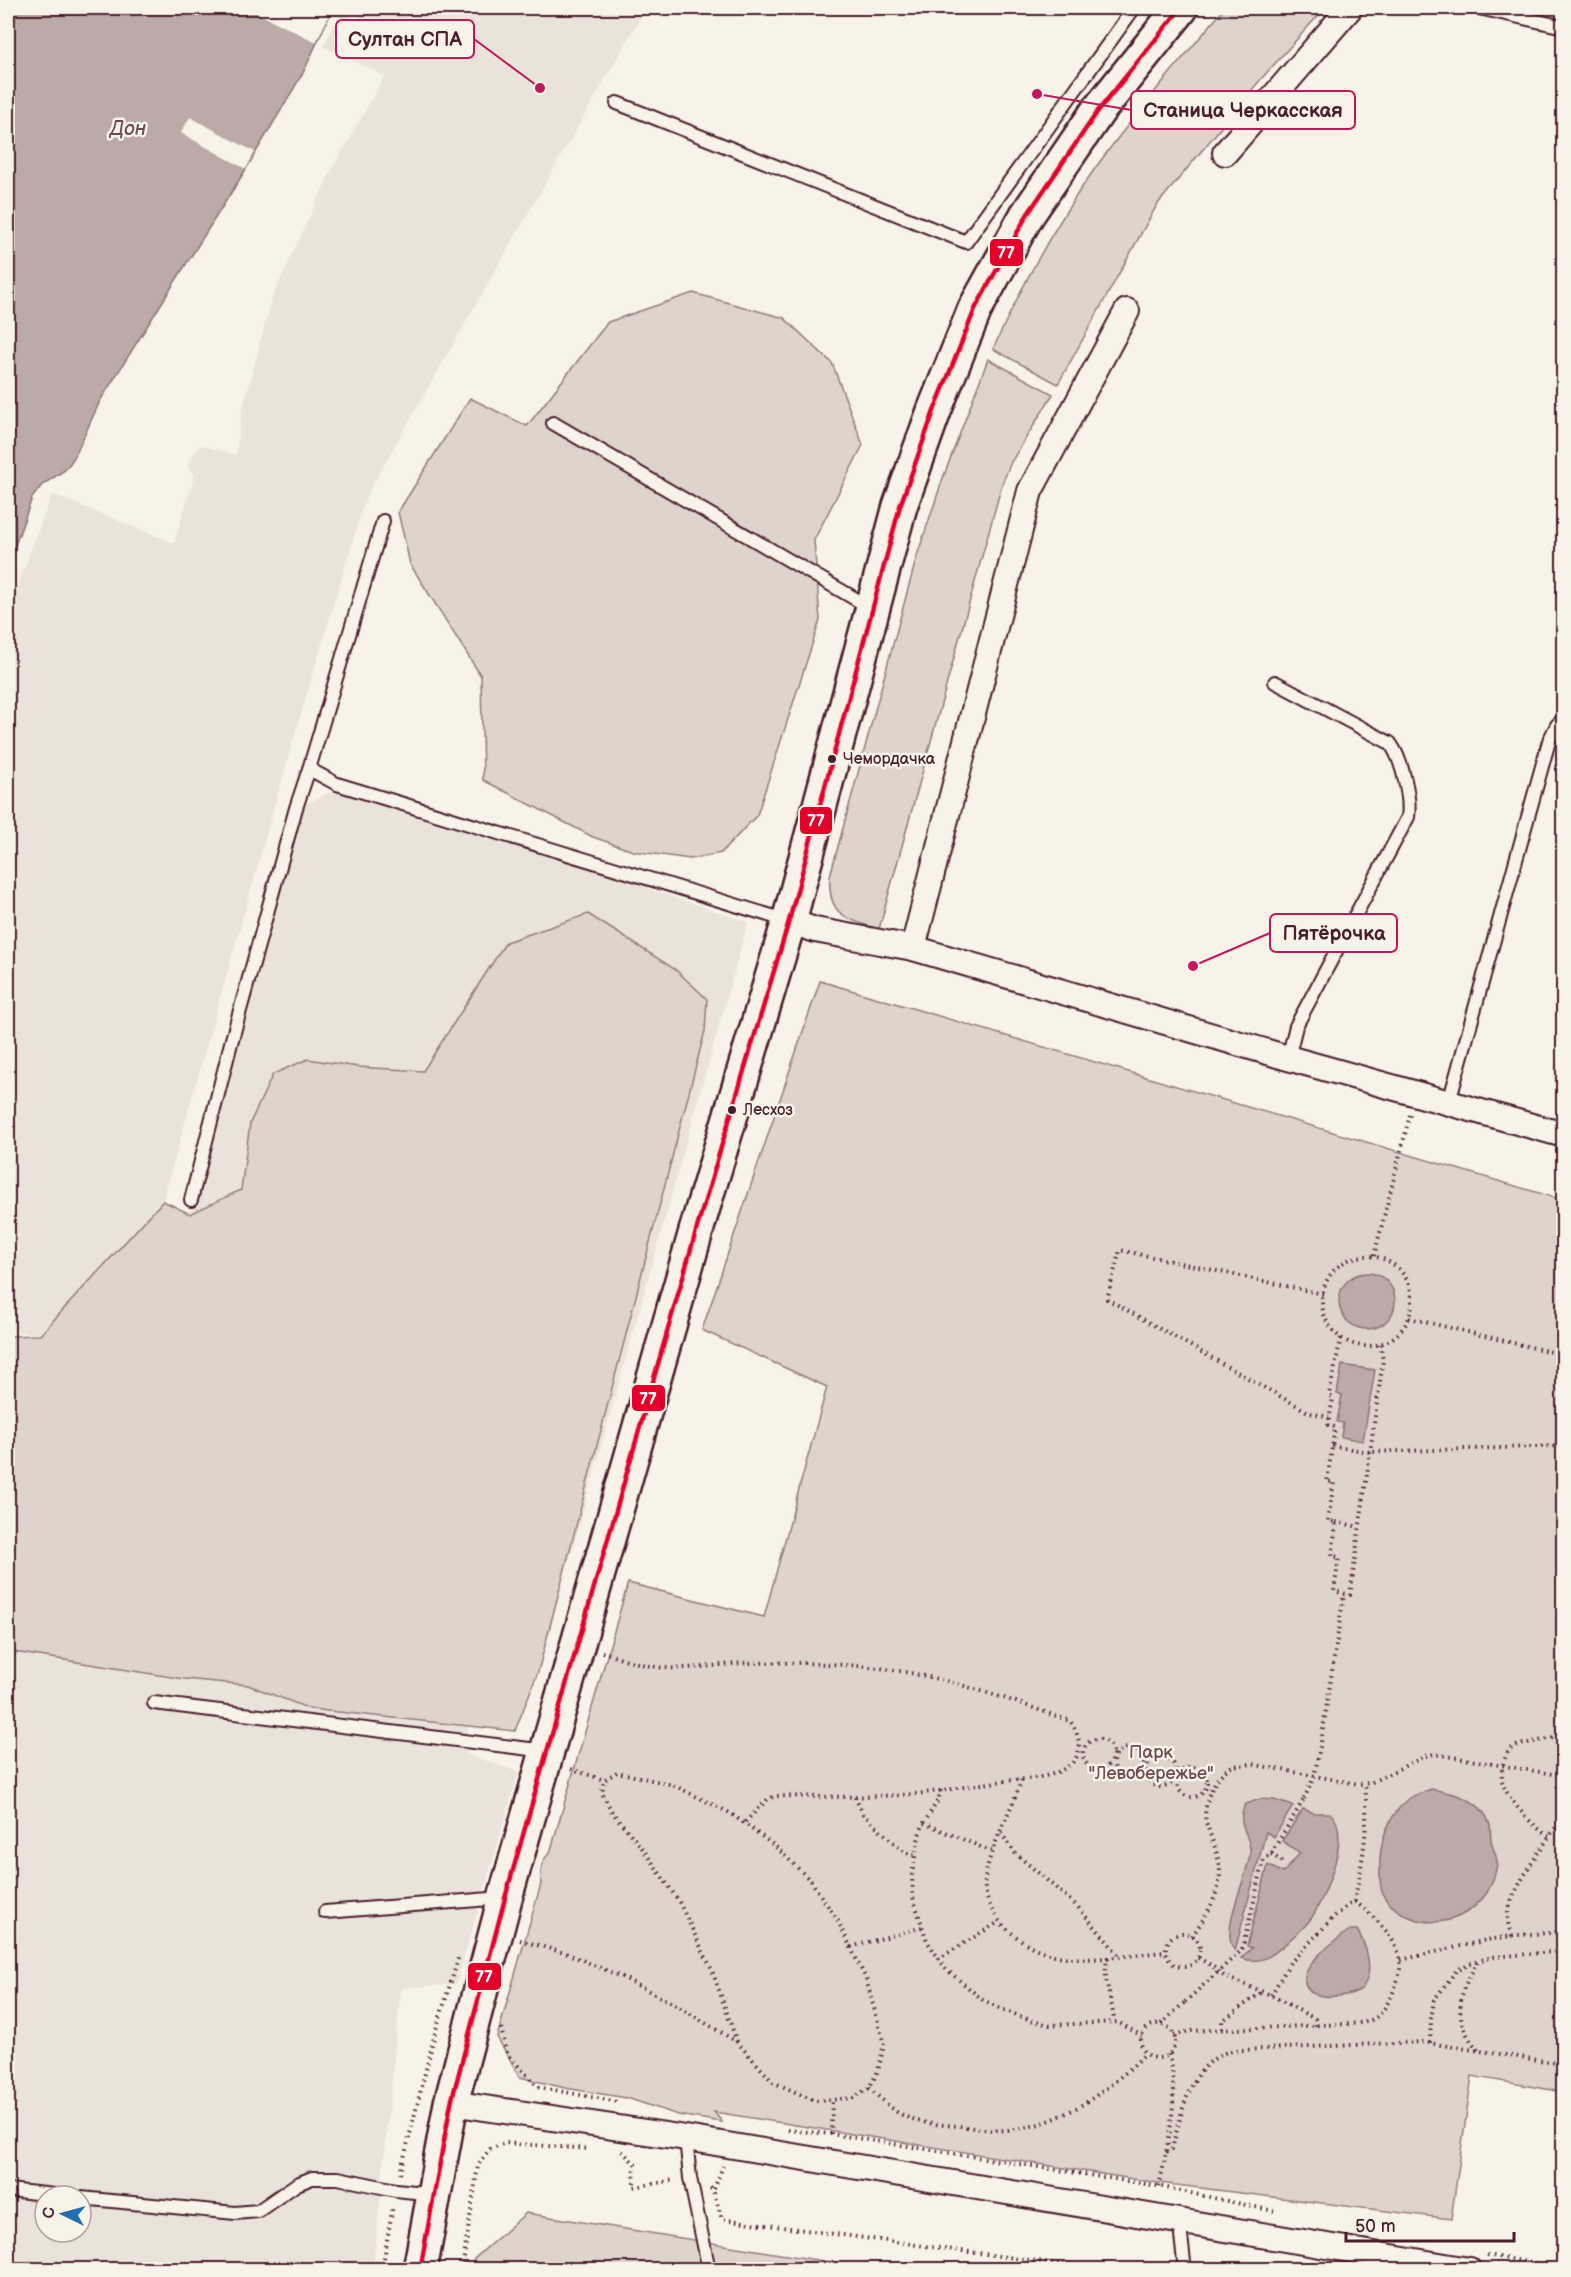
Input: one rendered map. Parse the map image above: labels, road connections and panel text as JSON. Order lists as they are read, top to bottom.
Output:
{
  "water": ["Дон"],
  "parks": ["Парк \"Левобережье\""],
  "places": [
    "Султан СПА",
    "Станица Черкасская",
    "Чемордачка",
    "Пятёрочка",
    "Лесхоз"
  ],
  "lines": ["transit line 77"],
  "scale_bar": "50 m",
  "north": "left"
}
